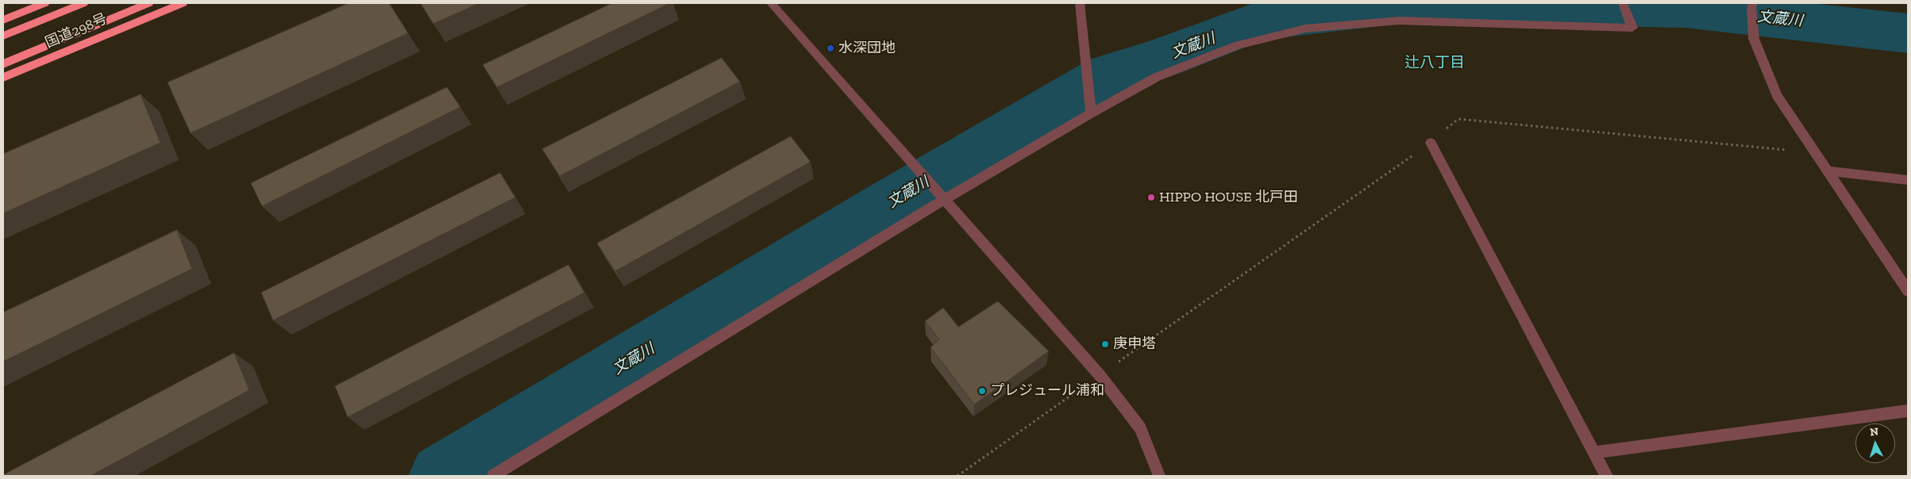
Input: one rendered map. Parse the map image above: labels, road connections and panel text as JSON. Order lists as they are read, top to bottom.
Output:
{
  "streets": {
    "highway": ["国道298号"]
  },
  "districts": ["辻八丁目"],
  "water": ["文蔵川"],
  "places": [
    "水深団地",
    "HIPPO HOUSE 北戸田",
    "庚申塔",
    "プレジュール浦和"
  ],
  "north": "top"
}
